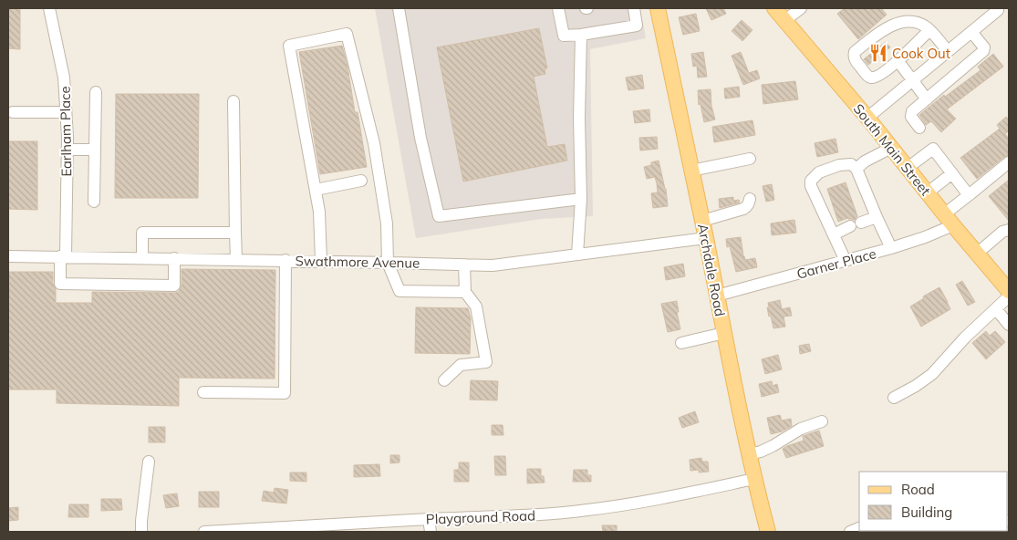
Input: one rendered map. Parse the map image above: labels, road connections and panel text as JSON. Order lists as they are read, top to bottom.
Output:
{
  "streets": {
    "main road": ["South Main Street", "Archdale Road"],
    "street": [
      "Earlham Place",
      "Swathmore Avenue",
      "Garner Place",
      "Playground Road"
    ]
  },
  "crossings": [
    ["Earlham Place", "Swathmore Avenue"],
    ["South Main Street", "Garner Place"],
    ["Swathmore Avenue", "Archdale Road"],
    ["Garner Place", "Archdale Road"],
    ["Archdale Road", "Playground Road"]
  ],
  "places": {
    "restaurant": ["Cook Out"]
  },
  "legend": ["Road", "Building"]
}
